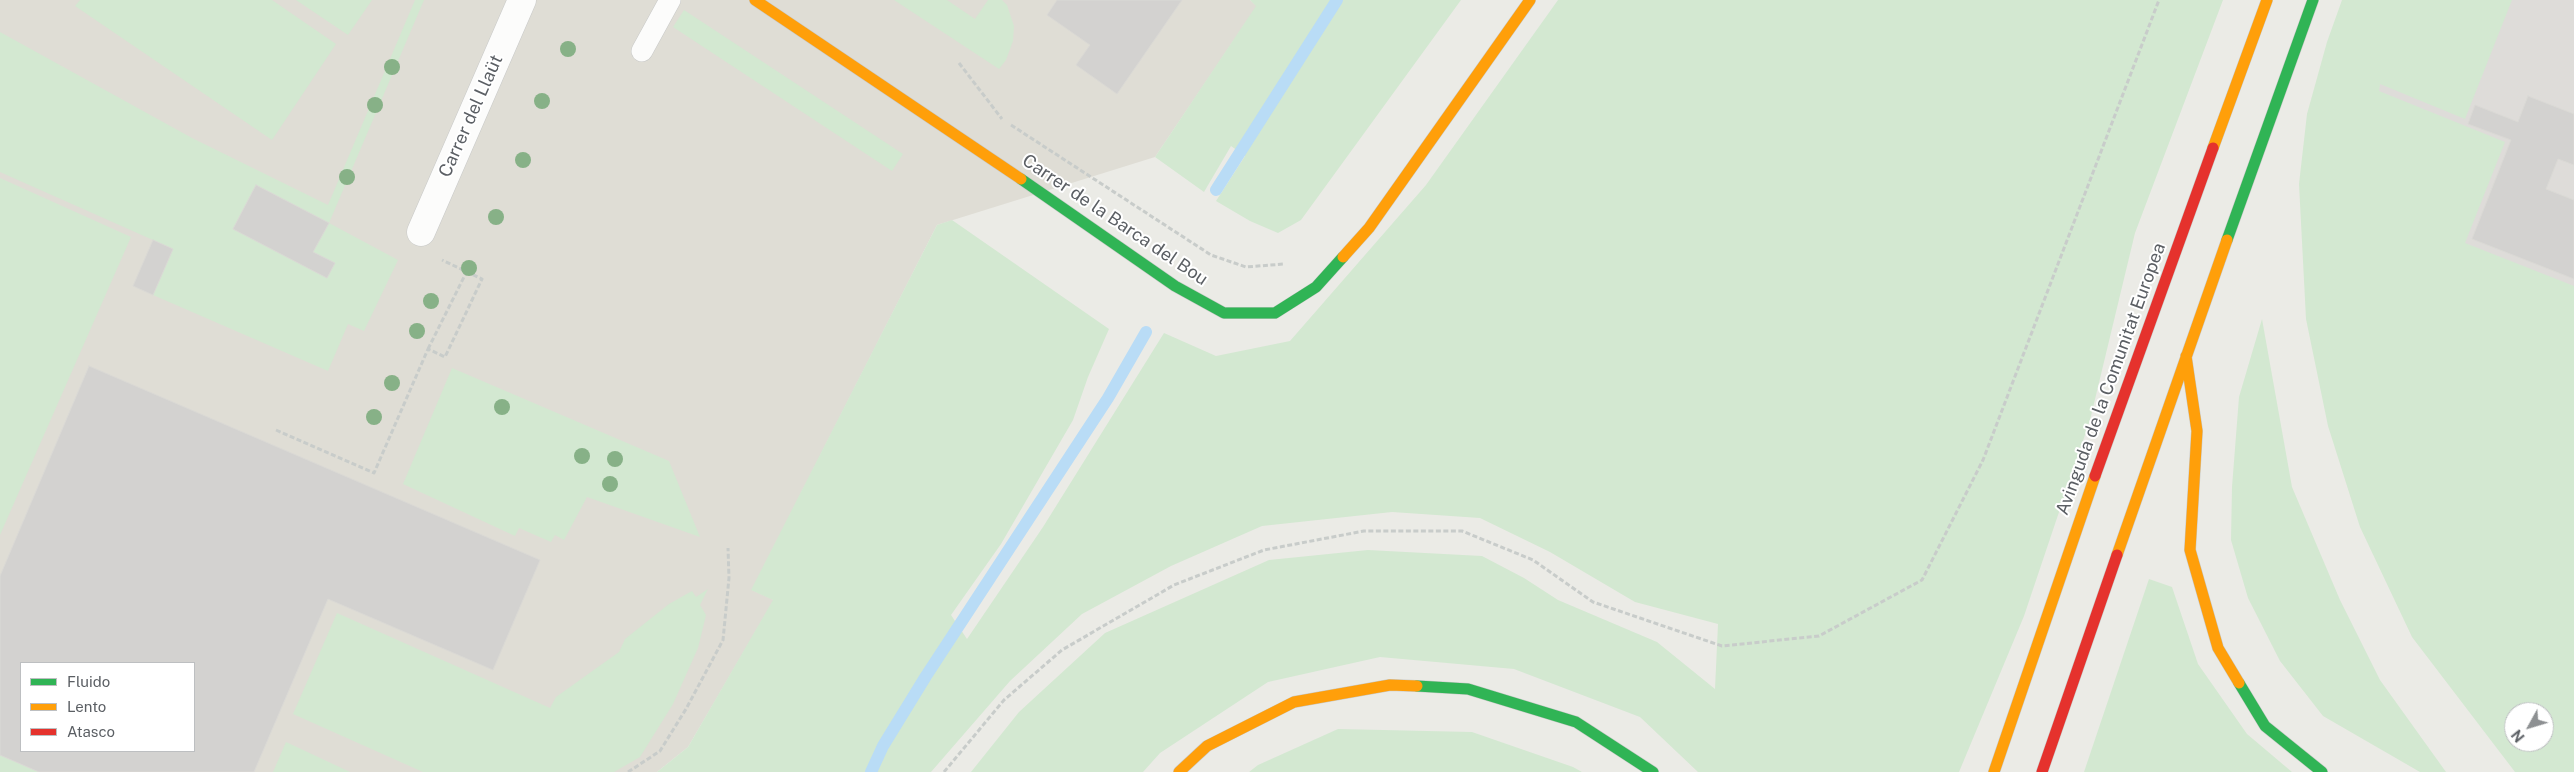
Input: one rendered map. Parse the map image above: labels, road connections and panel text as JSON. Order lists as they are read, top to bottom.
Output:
{
  "streets": {
    "main road": ["Carrer de la Barca del Bou", "Avinguda de la Comunitat Europea"],
    "street": ["Carrer del Llaüt"]
  },
  "legend": ["Fluido", "Lento", "Atasco"],
  "north": "bottom left"
}
